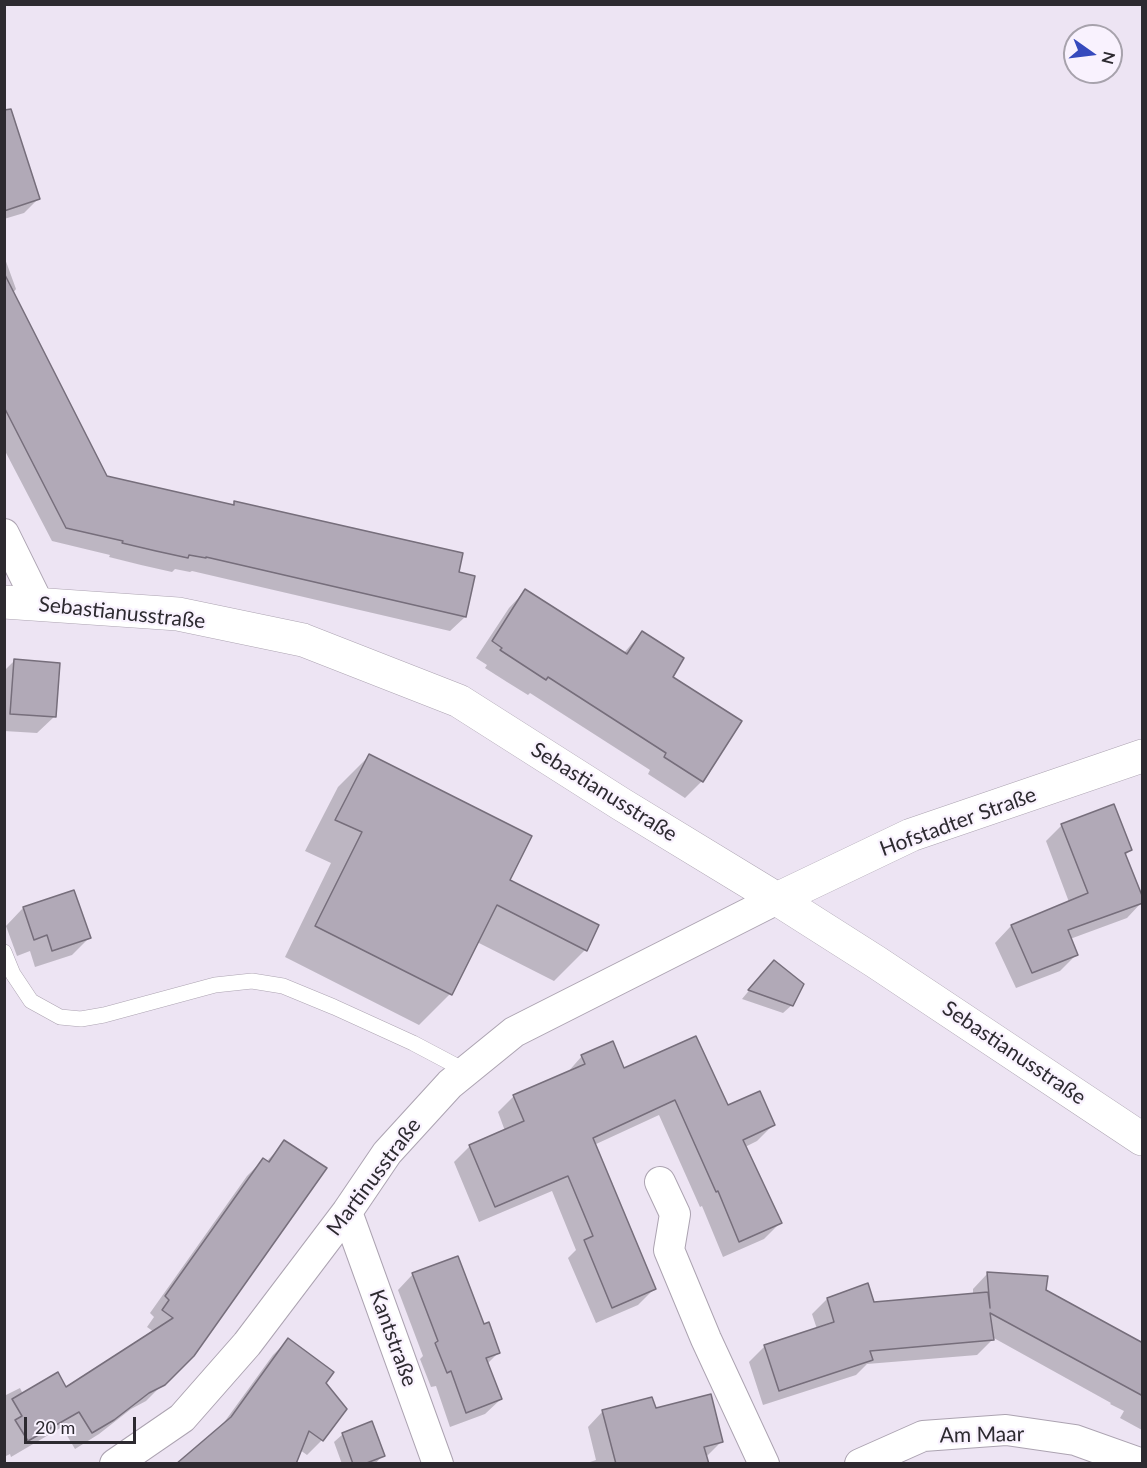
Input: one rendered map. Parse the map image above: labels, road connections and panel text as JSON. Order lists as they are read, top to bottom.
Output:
{
  "streets": {
    "main road": ["Sebastianusstraße", "Hofstadter Straße"],
    "street": ["Martinusstraße", "Kantstraße", "Am Maar"]
  },
  "crossings": [
    ["Sebastianusstraße", "Hofstadter Straße"],
    ["Sebastianusstraße", "Martinusstraße"],
    ["Hofstadter Straße", "Martinusstraße"],
    ["Martinusstraße", "Kantstraße"]
  ],
  "scale_bar": "20 m",
  "north": "right"
}
